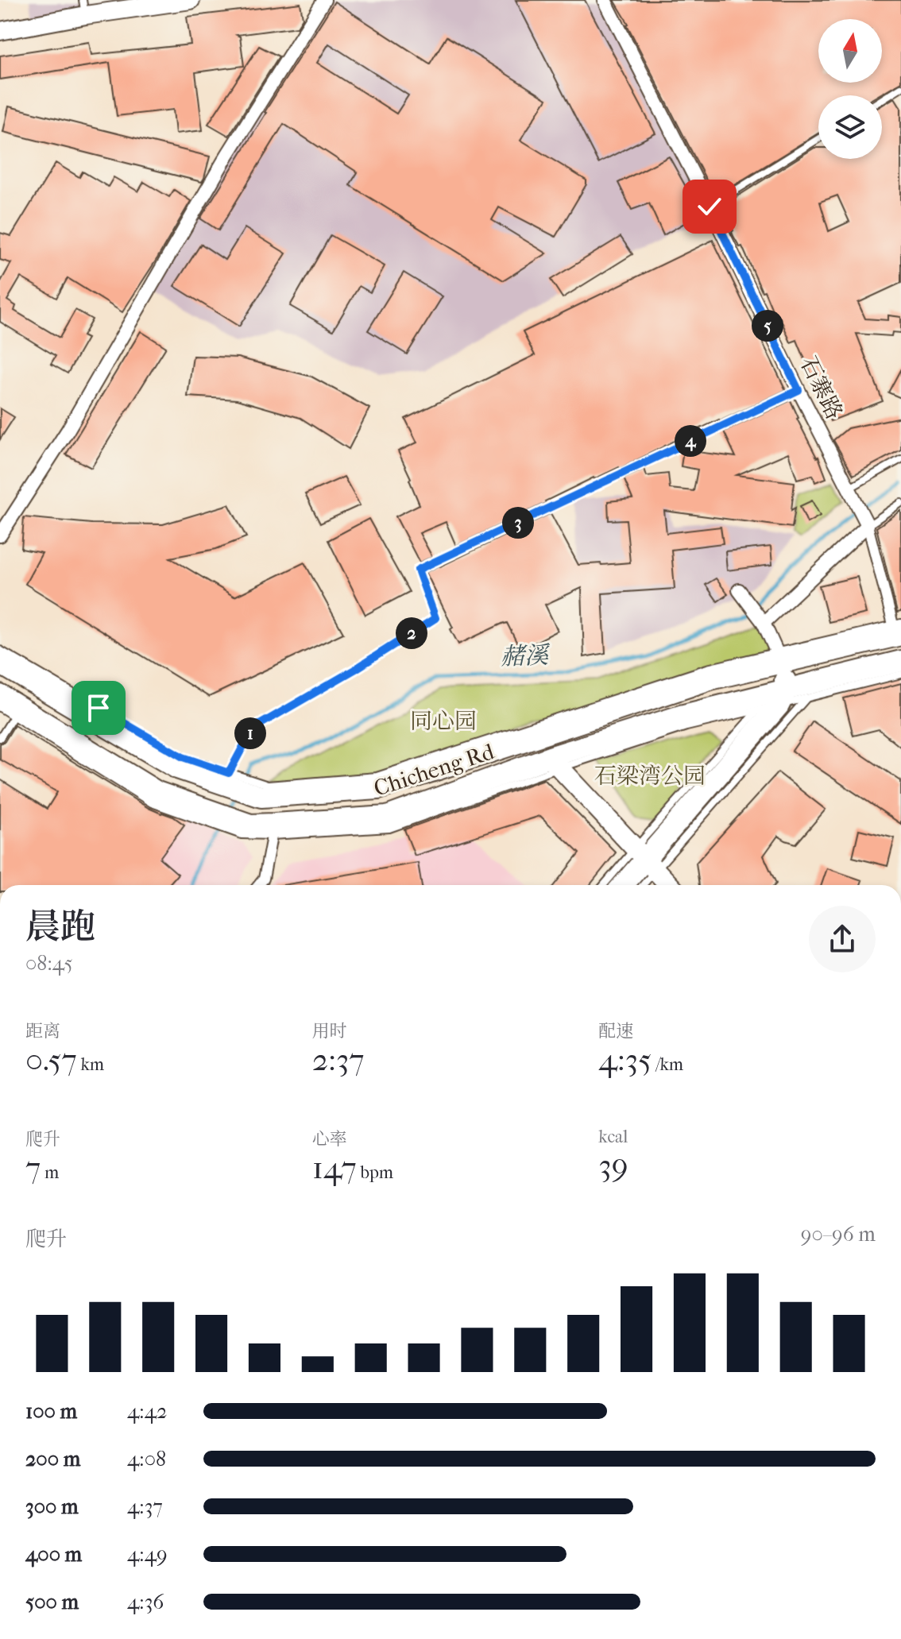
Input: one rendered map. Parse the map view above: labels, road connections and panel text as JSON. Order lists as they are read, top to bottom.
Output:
{
  "streets": {
    "main road": ["Chicheng Rd"],
    "street": ["石寨路"]
  },
  "water": ["赭溪"],
  "parks": ["同心园", "石梁湾公园"],
  "north": "top",
  "page": {
    "pins": [
      "5",
      "4",
      "3",
      "2",
      "1"
    ],
    "heading": ["晨跑", "08:45"],
    "stats": [
      ["距离", "0.57 km"],
      ["用时", "2:37"],
      ["配速", "4:35 /km"],
      ["爬升", "7 m"],
      ["心率", "147 bpm"],
      ["kcal", "39"]
    ],
    "chart": ["爬升", "90–96 m"],
    "list": [
      {
        "name": "100 m",
        "note": "4:42"
      },
      {
        "name": "200 m",
        "note": "4:08"
      },
      {
        "name": "300 m",
        "note": "4:37"
      },
      {
        "name": "400 m",
        "note": "4:49"
      },
      {
        "name": "500 m",
        "note": "4:36"
      }
    ]
  }
}
